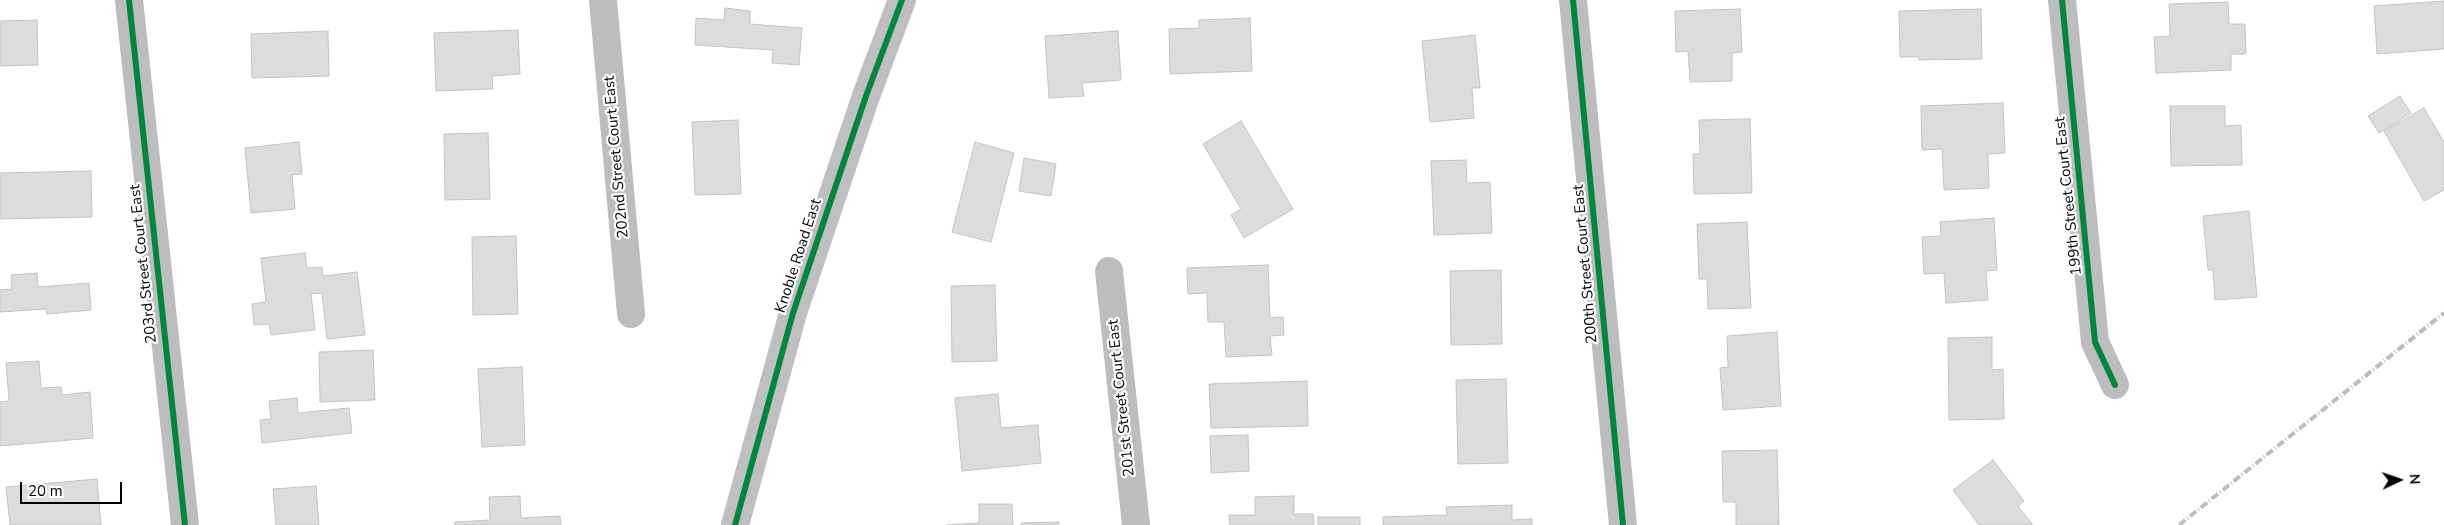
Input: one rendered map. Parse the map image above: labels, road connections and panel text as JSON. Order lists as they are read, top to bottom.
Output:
{
  "streets": {
    "street": [
      "202nd Street Court East",
      "199th Street Court East",
      "Knoble Road East",
      "203rd Street Court East",
      "200th Street Court East",
      "201st Street Court East"
    ]
  },
  "scale_bar": "20 m",
  "north": "right"
}
